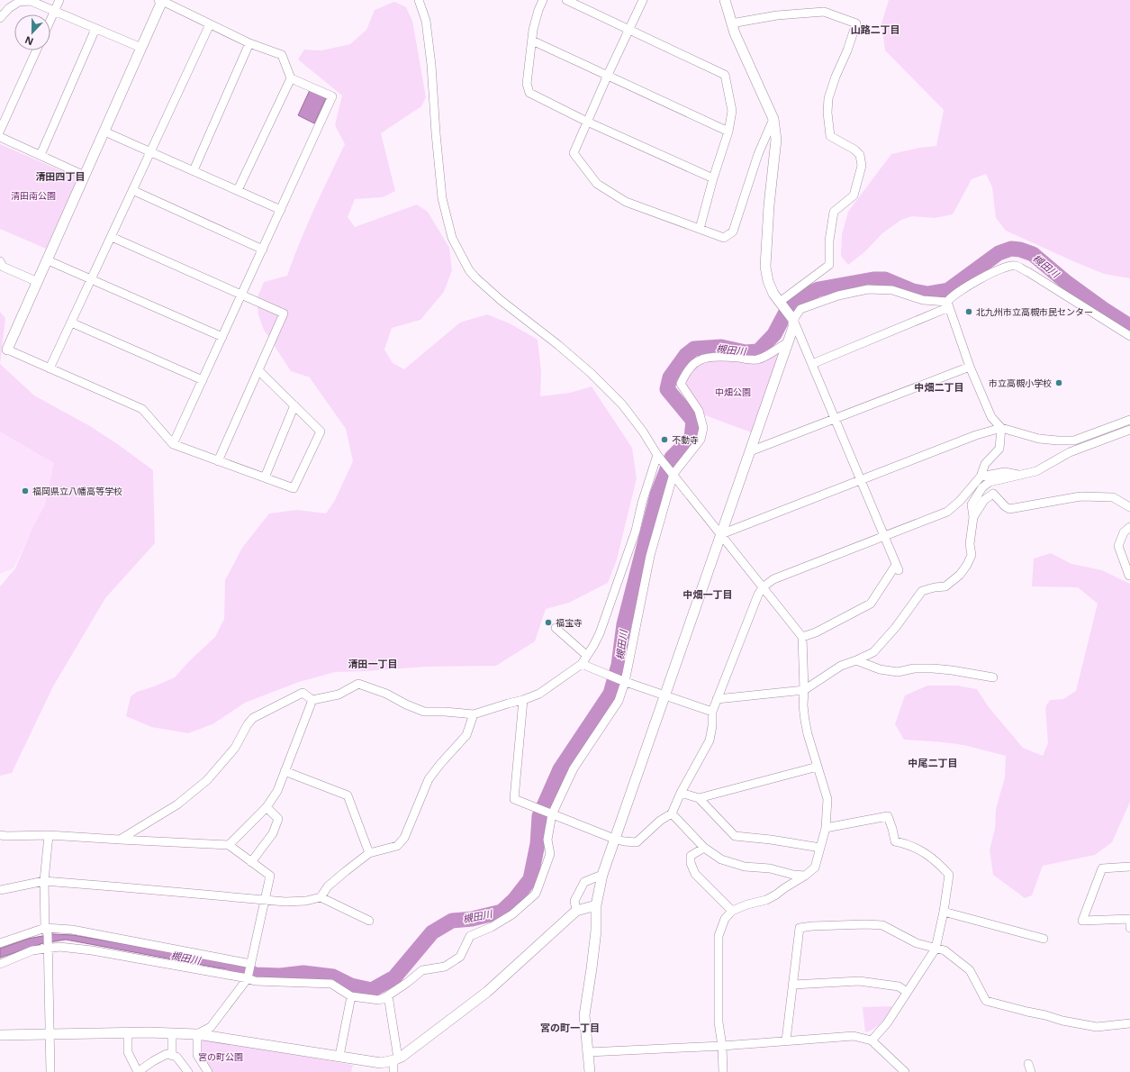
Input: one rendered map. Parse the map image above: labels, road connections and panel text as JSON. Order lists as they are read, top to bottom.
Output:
{
  "districts": [
    "山路二丁目",
    "清田四丁目",
    "中畑二丁目",
    "中畑一丁目",
    "清田一丁目",
    "中尾二丁目",
    "宮の町一丁目"
  ],
  "water": ["槻田川"],
  "parks": ["清田南公園", "中畑公園", "宮の町公園"],
  "places": [
    "北九州市立高槻市民センター",
    "市立高槻小学校",
    "不動寺",
    "福岡県立八幡高等学校",
    "福宝寺"
  ],
  "north": "bottom"
}
